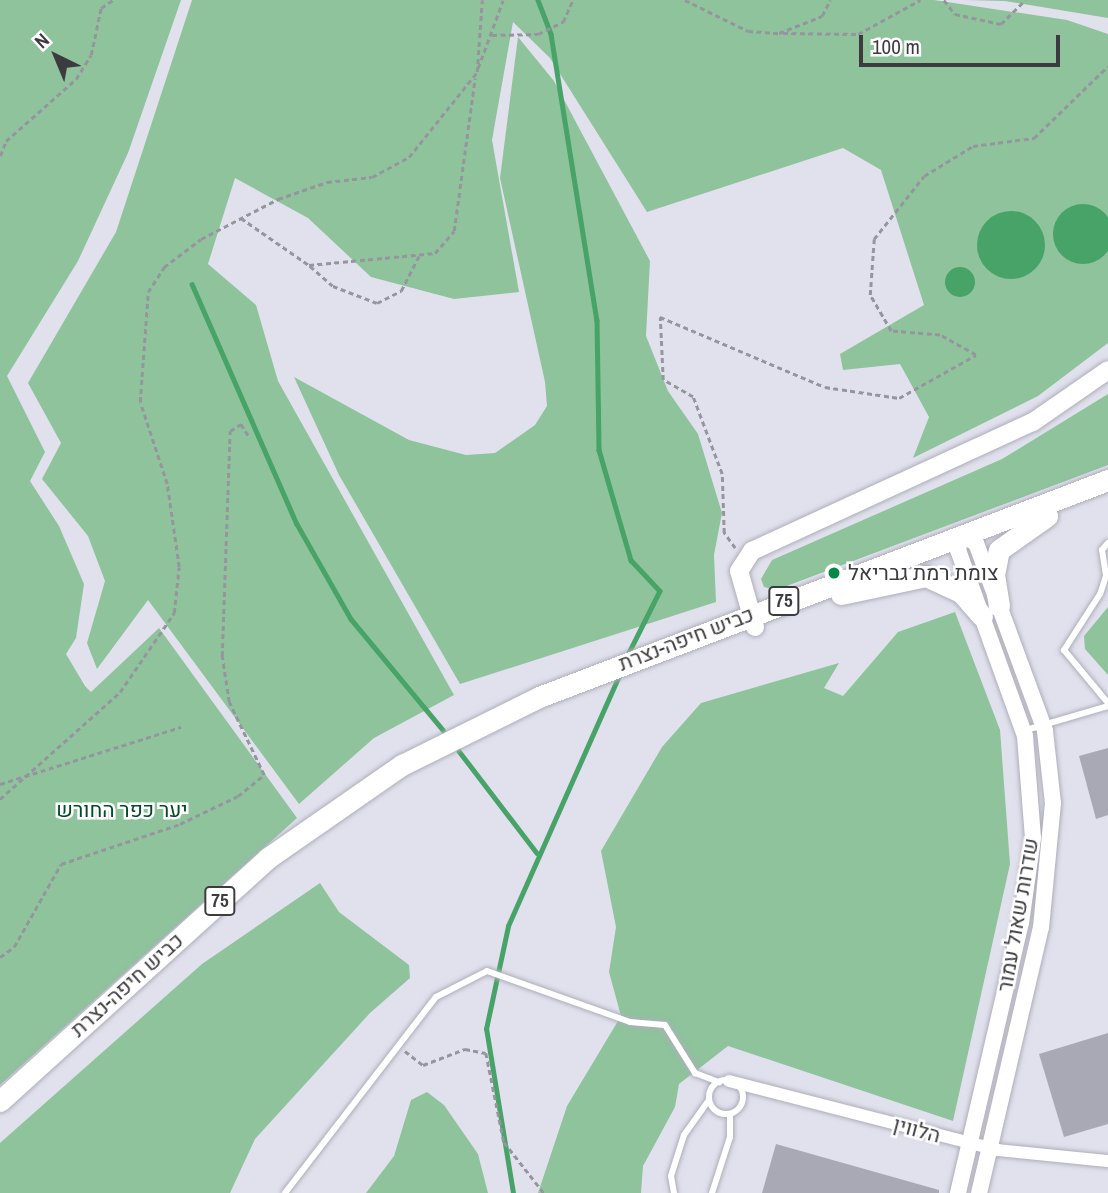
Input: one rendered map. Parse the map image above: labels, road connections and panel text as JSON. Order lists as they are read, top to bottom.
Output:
{
  "streets": {
    "highway": ["75", "כביש חיפה-נצרת"],
    "street": ["שדרות שאול עמור", "הלווין"]
  },
  "crossings": [
    ["כביש חיפה-נצרת", "שדרות שאול עמור"],
    ["שדרות שאול עמור", "הלווין"]
  ],
  "parks": ["יער כפר החורש"],
  "places": ["צומת רמת גבריאל"],
  "scale_bar": "100 m",
  "north": "top left"
}
